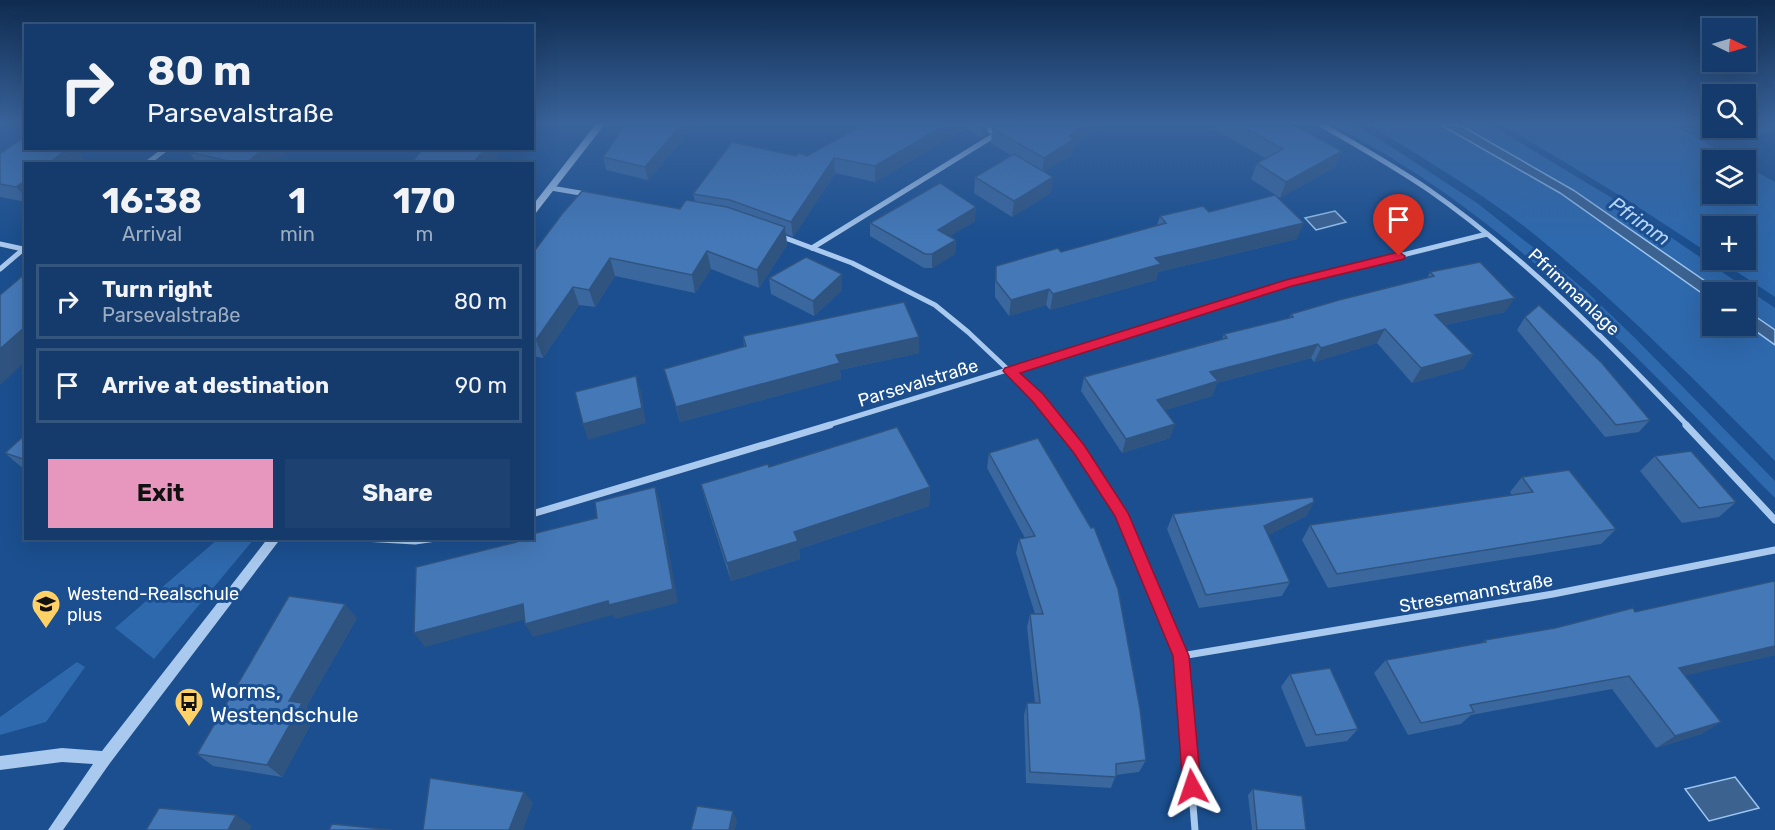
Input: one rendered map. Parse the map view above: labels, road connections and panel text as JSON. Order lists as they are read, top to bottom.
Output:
{
  "streets": {
    "street": ["Pfrimmanlage", "Parsevalstraße", "Stresemannstraße"]
  },
  "crossings": [
    ["Pfrimmanlage", "Parsevalstraße"]
  ],
  "water": ["Pfrimm"],
  "places": {
    "school or university": ["Westend-Realschule plus"],
    "bus stop": ["Worms, Westendschule"]
  },
  "north": "right",
  "page": {
    "map_buttons": ["+", "−"],
    "turn": ["80 m", "Parsevalstraße"],
    "eta": [
      "16:38",
      "Arrival",
      "1",
      "min",
      "170",
      "m"
    ],
    "list": [
      {
        "name": "Turn right",
        "note": "Parsevalstraße",
        "value": "80 m"
      },
      {
        "name": "Arrive at destination",
        "value": "90 m"
      }
    ],
    "buttons": ["Exit", "Share"]
  }
}
